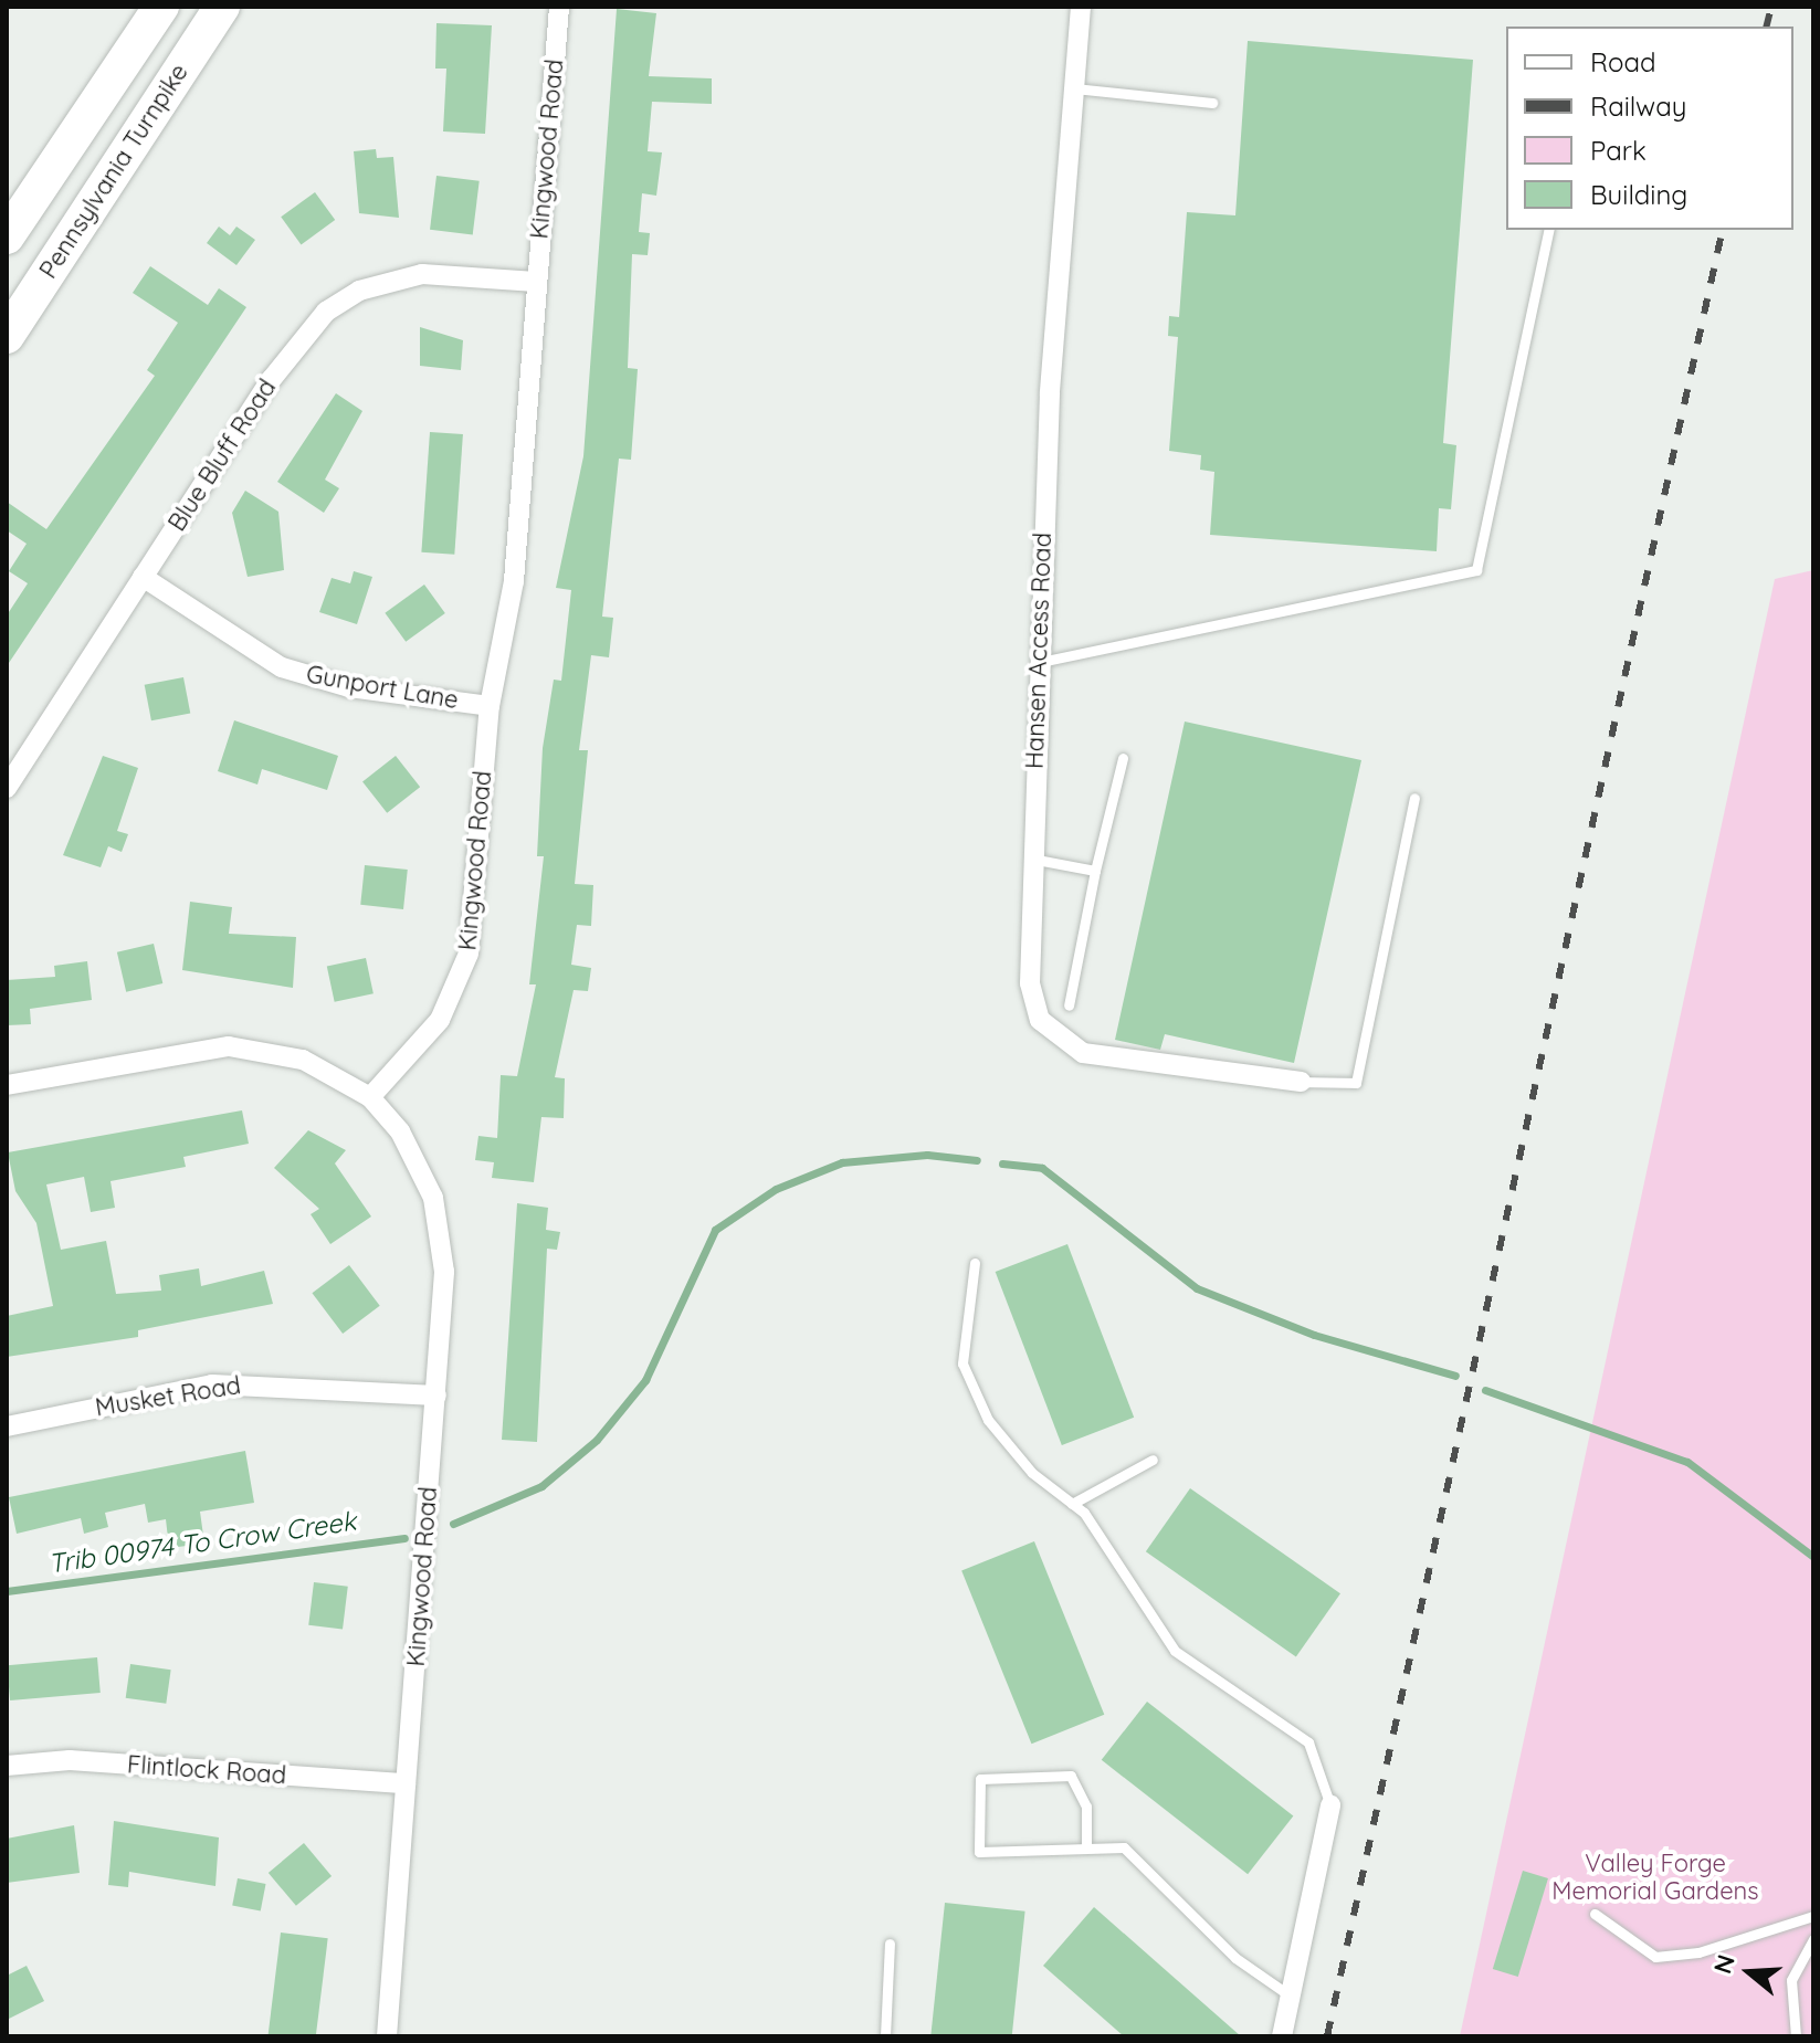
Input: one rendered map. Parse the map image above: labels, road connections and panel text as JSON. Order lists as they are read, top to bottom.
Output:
{
  "streets": {
    "highway": ["Pennsylvania Turnpike"],
    "street": [
      "Kingwood Road",
      "Blue Bluff Road",
      "Hansen Access Road",
      "Gunport Lane",
      "Musket Road",
      "Flintlock Road"
    ]
  },
  "crossings": [
    ["Kingwood Road", "Blue Bluff Road"],
    ["Kingwood Road", "Gunport Lane"],
    ["Kingwood Road", "Musket Road"],
    ["Kingwood Road", "Flintlock Road"],
    ["Blue Bluff Road", "Gunport Lane"]
  ],
  "water": ["Trib 00974 To Crow Creek"],
  "parks": ["Valley Forge Memorial Gardens"],
  "legend": [
    "Road",
    "Railway",
    "Park",
    "Building"
  ],
  "north": "left"
}
